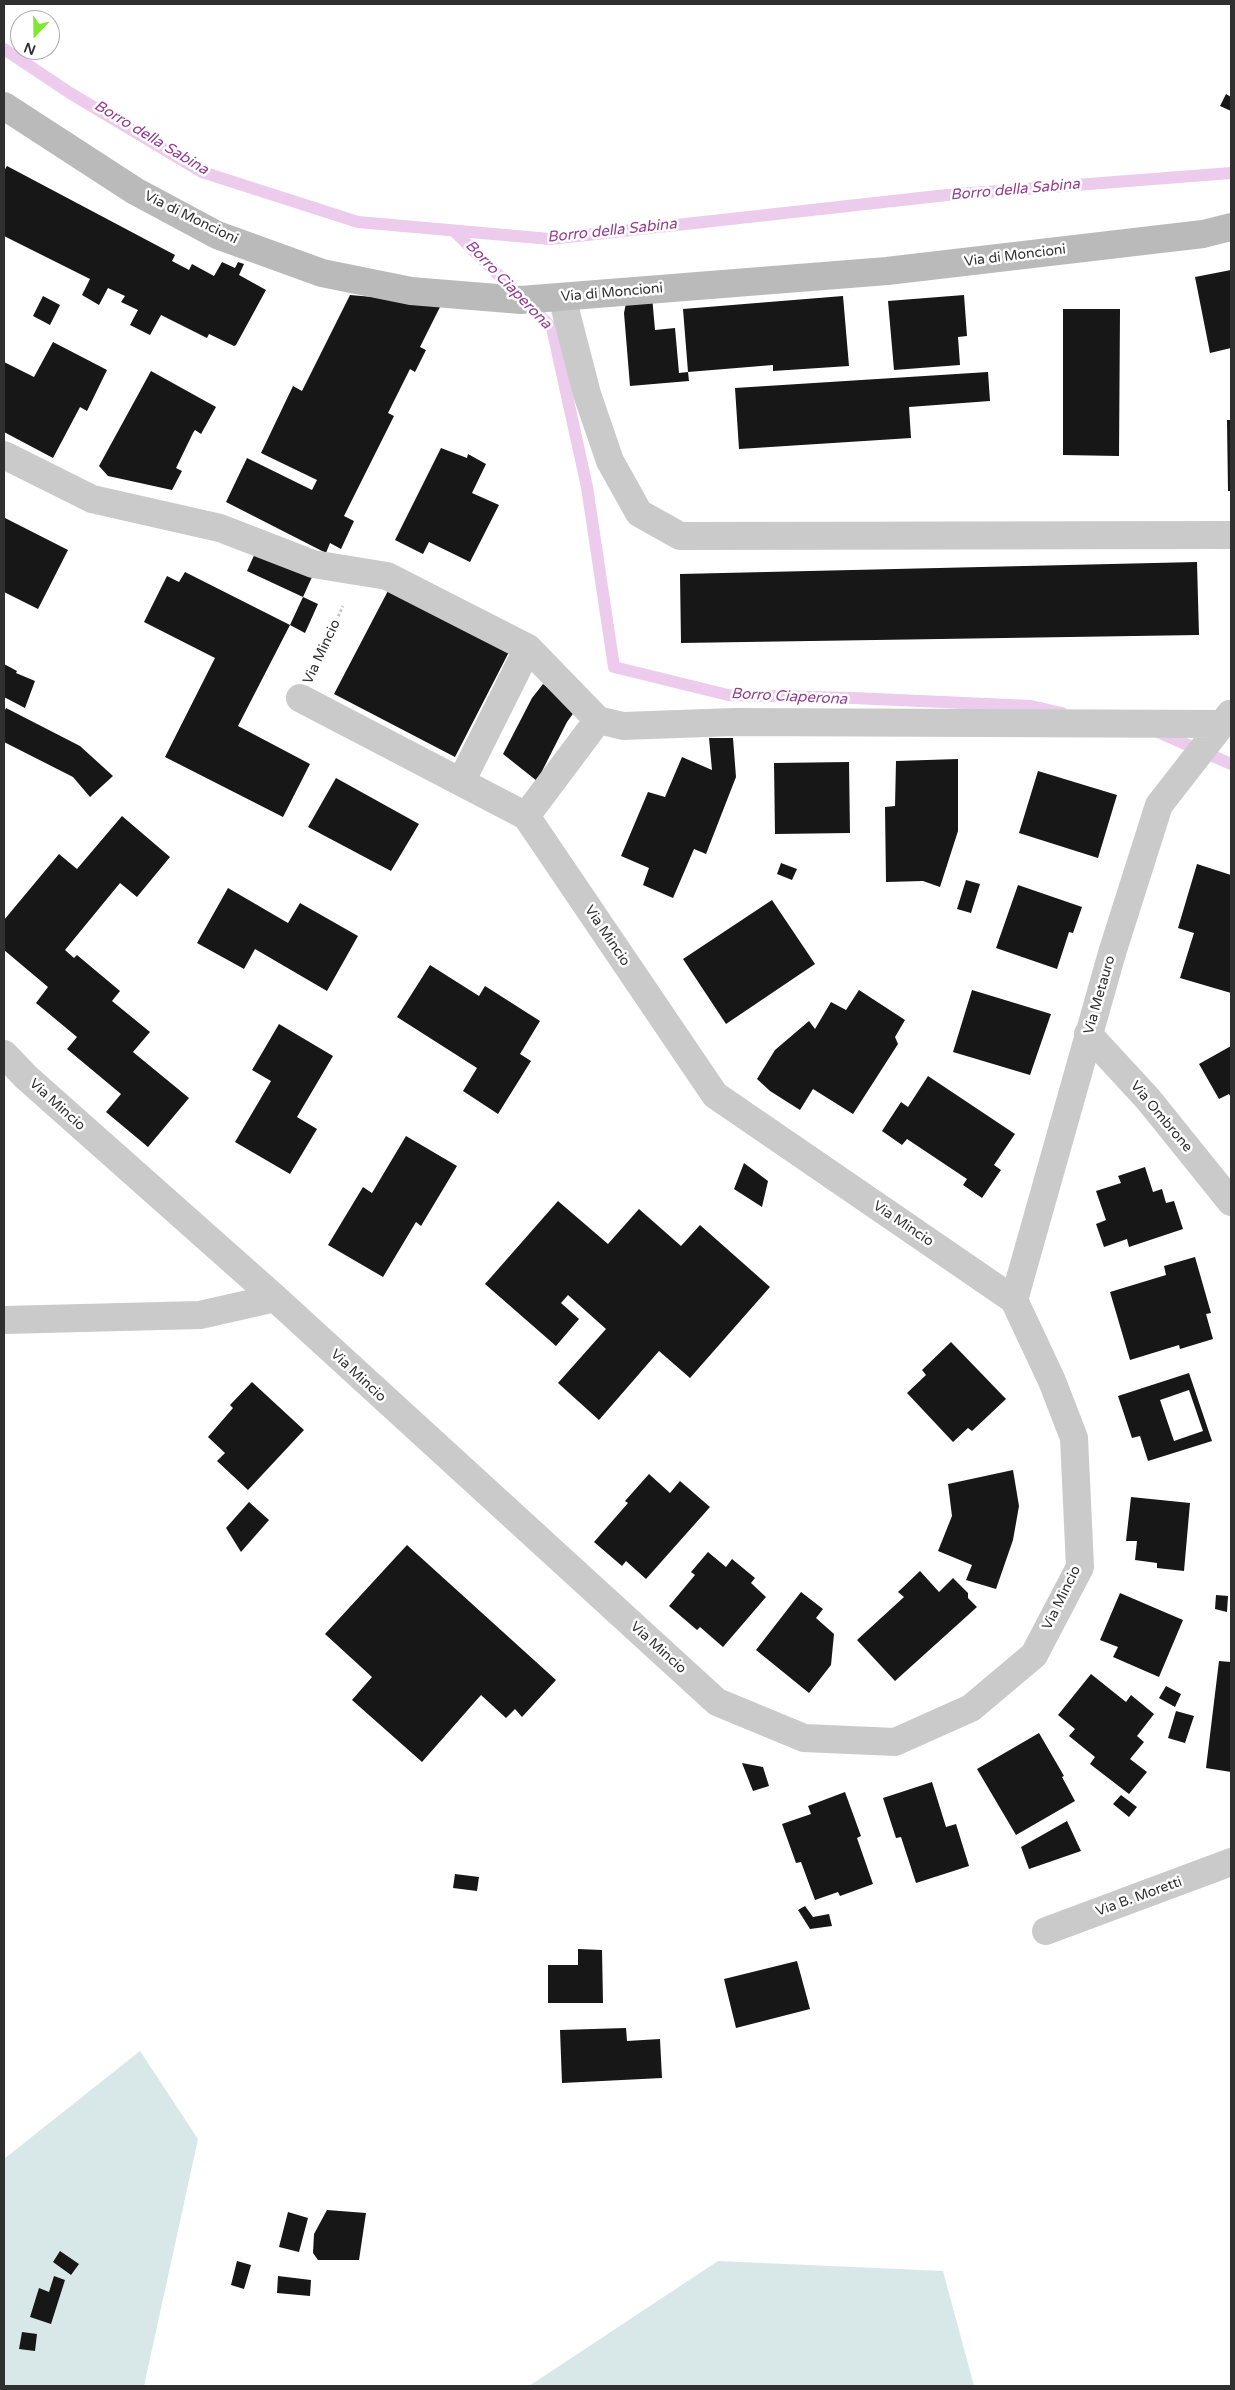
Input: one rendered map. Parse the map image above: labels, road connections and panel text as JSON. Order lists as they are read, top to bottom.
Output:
{
  "streets": {
    "street": [
      "Via di Moncioni",
      "Via Mincio",
      "Via Metauro",
      "Via Ombrone",
      "Via B. Moretti"
    ]
  },
  "crossings": [
    ["Via Mincio", "Via Metauro"],
    ["Via Metauro", "Via Ombrone"]
  ],
  "water": ["Borro della Sabina", "Borro Ciaperona"],
  "north": "bottom"
}
